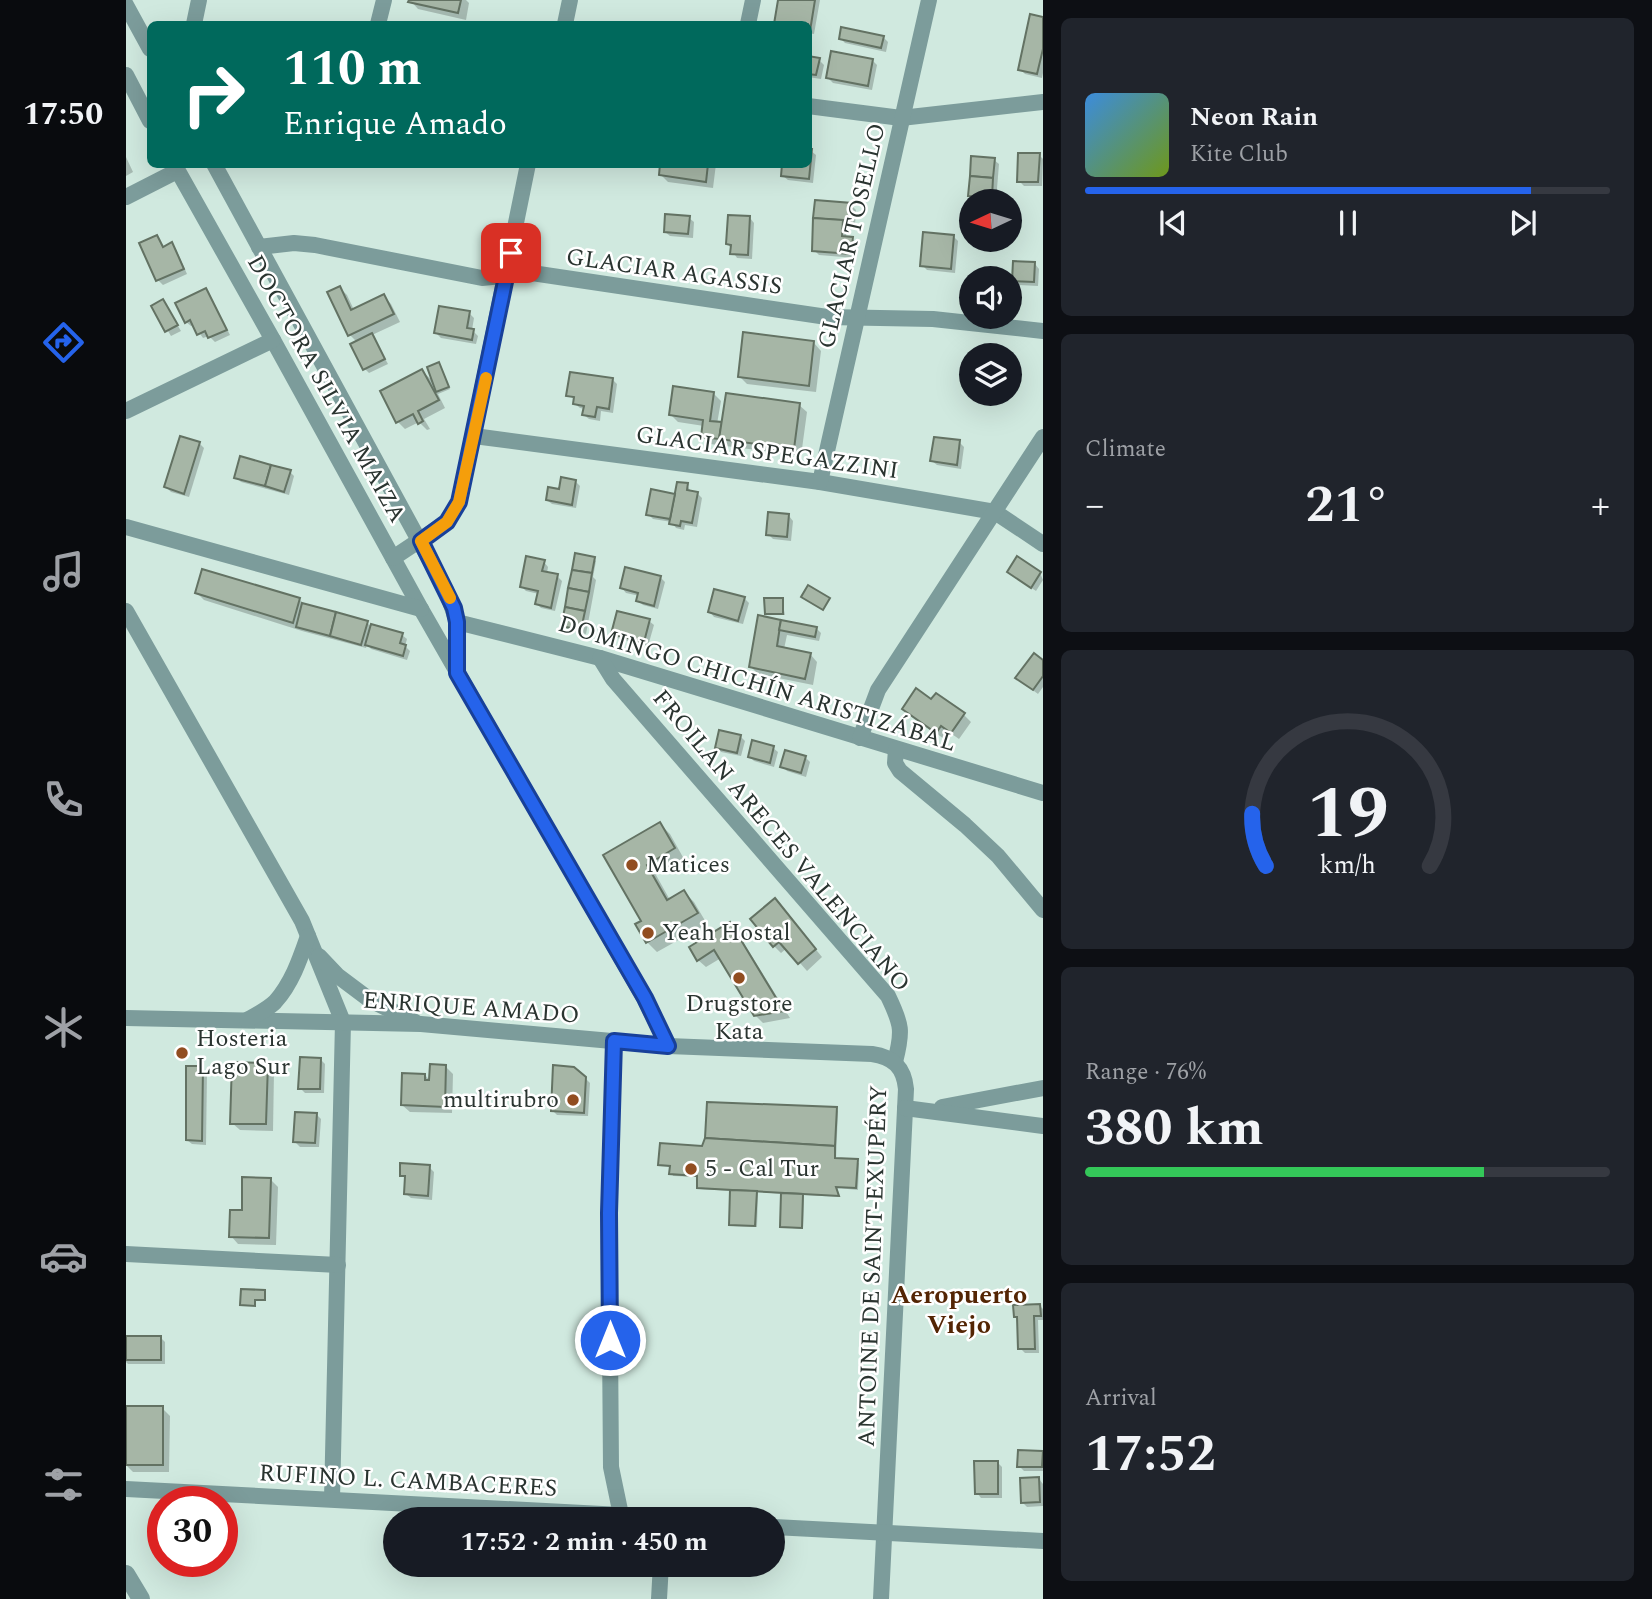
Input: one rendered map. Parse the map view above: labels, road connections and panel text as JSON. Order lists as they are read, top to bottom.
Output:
{
  "streets": {
    "street": [
      "GLACIAR TOSELLO",
      "GLACIAR AGASSIS",
      "DOCTORA SILVIA MAIZA",
      "GLACIAR SPEGAZZINI",
      "DOMINGO CHICHÍN ARISTIZÁBAL",
      "FROILAN ARECES VALENCIANO",
      "ENRIQUE AMADO",
      "ANTOINE DE SAINT-EXUPÉRY",
      "RUFINO L. CAMBACERES"
    ]
  },
  "crossings": [
    ["GLACIAR TOSELLO", "GLACIAR AGASSIS"],
    ["GLACIAR TOSELLO", "GLACIAR SPEGAZZINI"],
    ["GLACIAR AGASSIS", "DOCTORA SILVIA MAIZA"],
    ["DOCTORA SILVIA MAIZA", "DOMINGO CHICHÍN ARISTIZÁBAL"],
    ["DOCTORA SILVIA MAIZA", "ENRIQUE AMADO"],
    ["DOMINGO CHICHÍN ARISTIZÁBAL", "FROILAN ARECES VALENCIANO"],
    ["FROILAN ARECES VALENCIANO", "ENRIQUE AMADO"],
    ["FROILAN ARECES VALENCIANO", "ANTOINE DE SAINT-EXUPÉRY"],
    ["ENRIQUE AMADO", "ANTOINE DE SAINT-EXUPÉRY"]
  ],
  "districts": ["Aeropuerto Viejo"],
  "places": [
    "Matices",
    "Yeah Hostal",
    "Drugstore Kata",
    "Hosteria Lago Sur",
    "multirubro",
    "5 - Cal Tur"
  ],
  "north": "left",
  "page": {
    "tabs": "17:50",
    "turn": ["110 m", "Enrique Amado"],
    "song": ["Neon Rain", "Kite Club"],
    "tile": [
      "Climate",
      ["Range · 76%", "380 km"],
      ["Arrival", "17:52"]
    ],
    "heat": ["−", "21°", "+"],
    "limit": "30",
    "trip": "17:52 · 2 min · 450 m",
    "gauge": ["19", "km/h"]
  }
}
